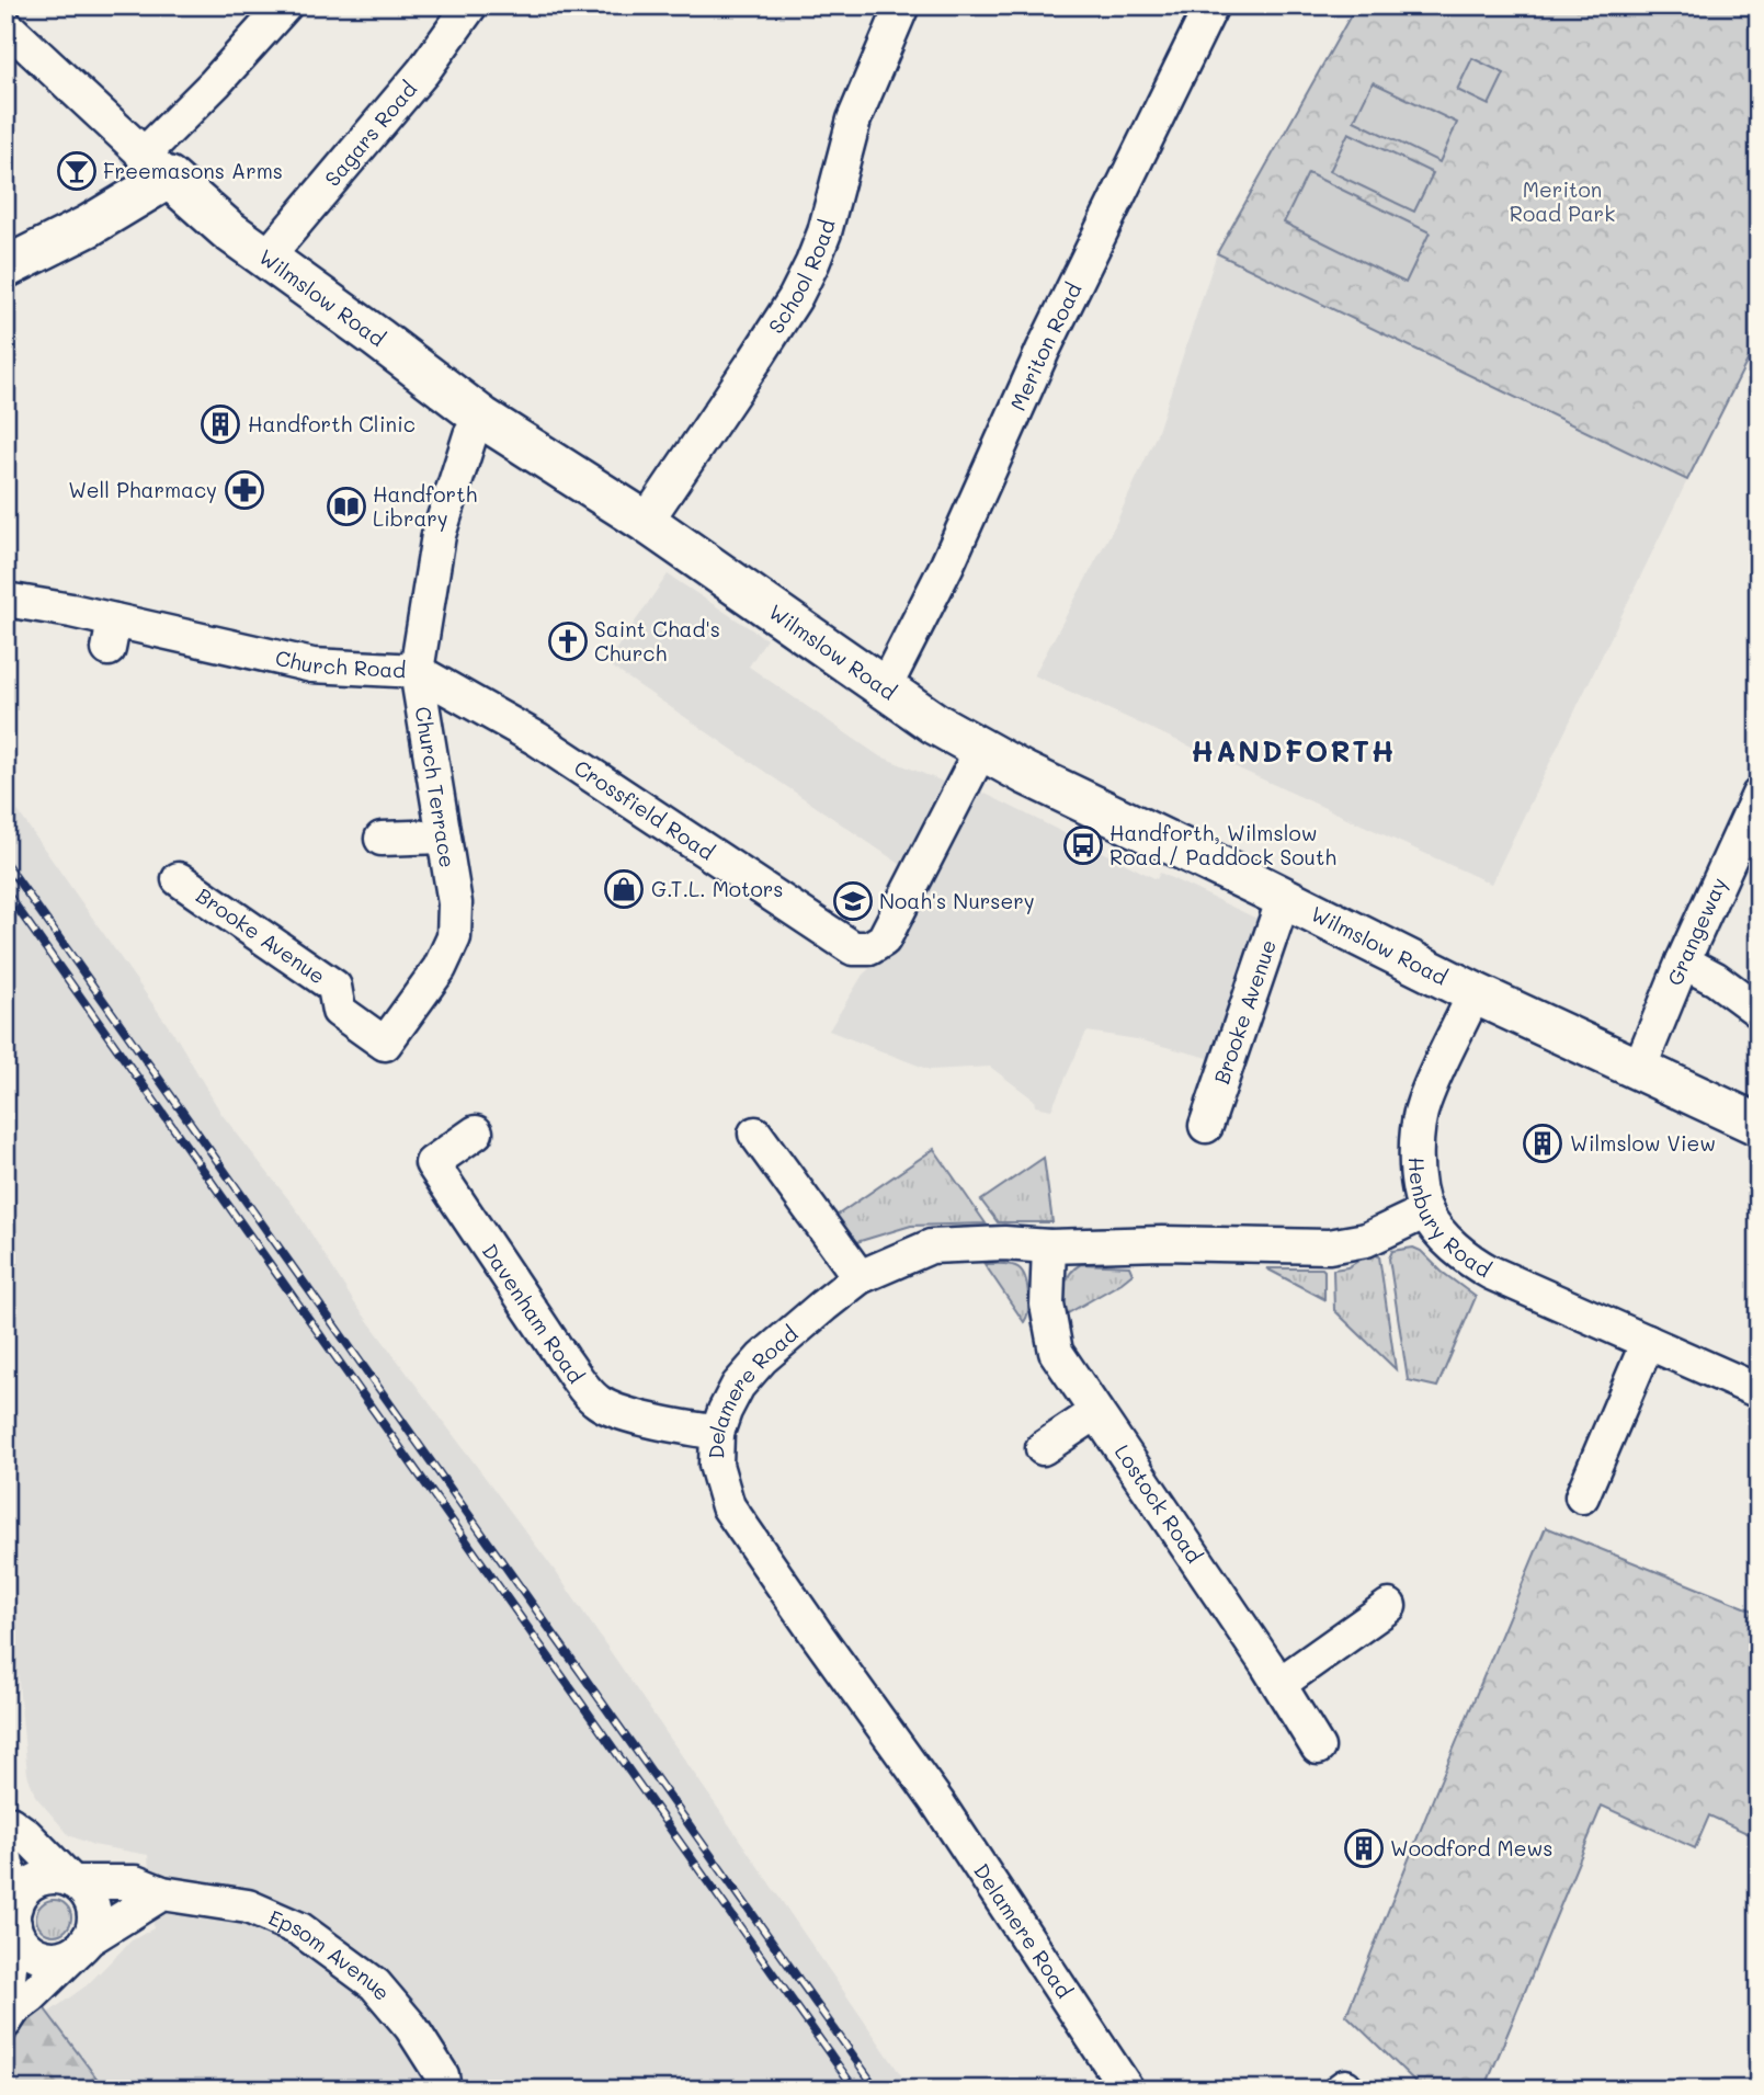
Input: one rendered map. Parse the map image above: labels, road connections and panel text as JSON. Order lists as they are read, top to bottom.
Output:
{
  "streets": {
    "main road": ["Wilmslow Road"],
    "street": [
      "Sagars Road",
      "School Road",
      "Meriton Road",
      "Church Road",
      "Church Terrace",
      "Crossfield Road",
      "Grangeway",
      "Brooke Avenue",
      "Henbury Road",
      "Davenham Road",
      "Delamere Road",
      "Lostock Road",
      "Epsom Avenue"
    ]
  },
  "crossings": [
    ["Sagars Road", "Wilmslow Road"],
    ["School Road", "Wilmslow Road"],
    ["Wilmslow Road", "Meriton Road"],
    ["Wilmslow Road", "Church Road"],
    ["Wilmslow Road", "Crossfield Road"],
    ["Wilmslow Road", "Grangeway"],
    ["Wilmslow Road", "Brooke Avenue"],
    ["Wilmslow Road", "Henbury Road"],
    ["Church Road", "Church Terrace"],
    ["Church Road", "Crossfield Road"],
    ["Church Terrace", "Crossfield Road"],
    ["Church Terrace", "Brooke Avenue"],
    ["Henbury Road", "Delamere Road"],
    ["Davenham Road", "Delamere Road"],
    ["Delamere Road", "Lostock Road"]
  ],
  "districts": ["HANDFORTH"],
  "parks": ["Meriton Road Park"],
  "places": {
    "bar": ["Freemasons Arms"],
    "building": ["Handforth Clinic", "Wilmslow View", "Woodford Mews"],
    "pharmacy": ["Well Pharmacy"],
    "library": ["Handforth Library"],
    "church": ["Saint Chad's Church"],
    "bus stop": ["Handforth, Wilmslow Road / Paddock South"],
    "shop": ["G.T.L. Motors"],
    "school or university": ["Noah's Nursery"]
  }
}
